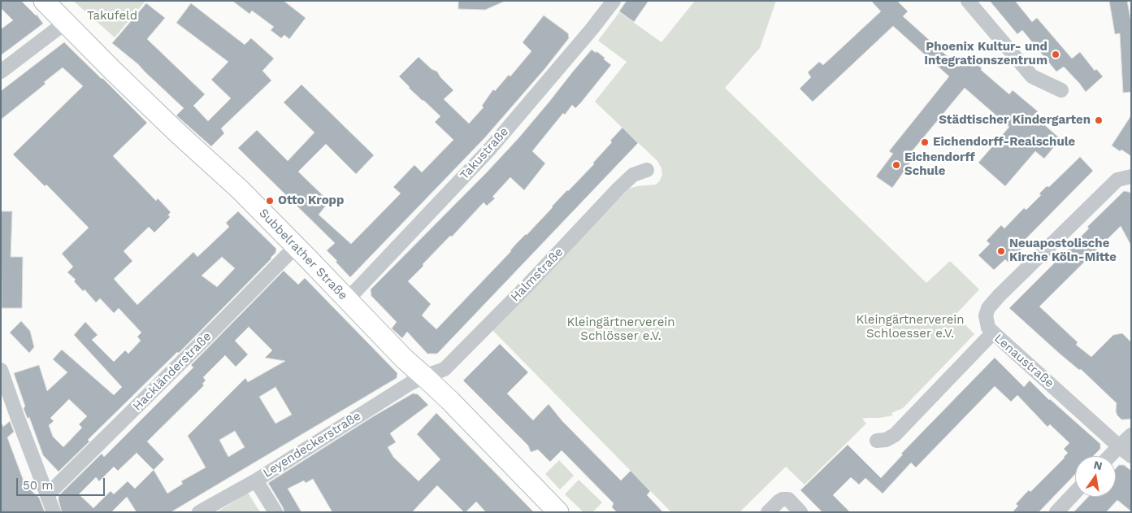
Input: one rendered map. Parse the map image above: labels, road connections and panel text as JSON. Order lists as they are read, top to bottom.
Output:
{
  "streets": {
    "main road": ["Subbelrather Straße"],
    "street": [
      "Takustraße",
      "Halmstraße",
      "Lenaustraße",
      "Hackländerstraße",
      "Leyendeckerstraße"
    ]
  },
  "crossings": [
    ["Takustraße", "Subbelrather Straße"],
    ["Subbelrather Straße", "Halmstraße"],
    ["Subbelrather Straße", "Hackländerstraße"],
    ["Subbelrather Straße", "Leyendeckerstraße"],
    ["Halmstraße", "Leyendeckerstraße"]
  ],
  "parks": ["Takufeld", "Kleingärtnerverein Schloesser e.V.", "Kleingärtnerverein Schlösser e.V."],
  "places": [
    "Phoenix Kultur- und Integrationszentrum",
    "Städtischer Kindergarten",
    "Eichendorff-Realschule",
    "Eichendorff Schule",
    "Otto Kropp",
    "Neuapostolische Kirche Köln-Mitte"
  ],
  "scale_bar": "50 m",
  "north": "top"
}
